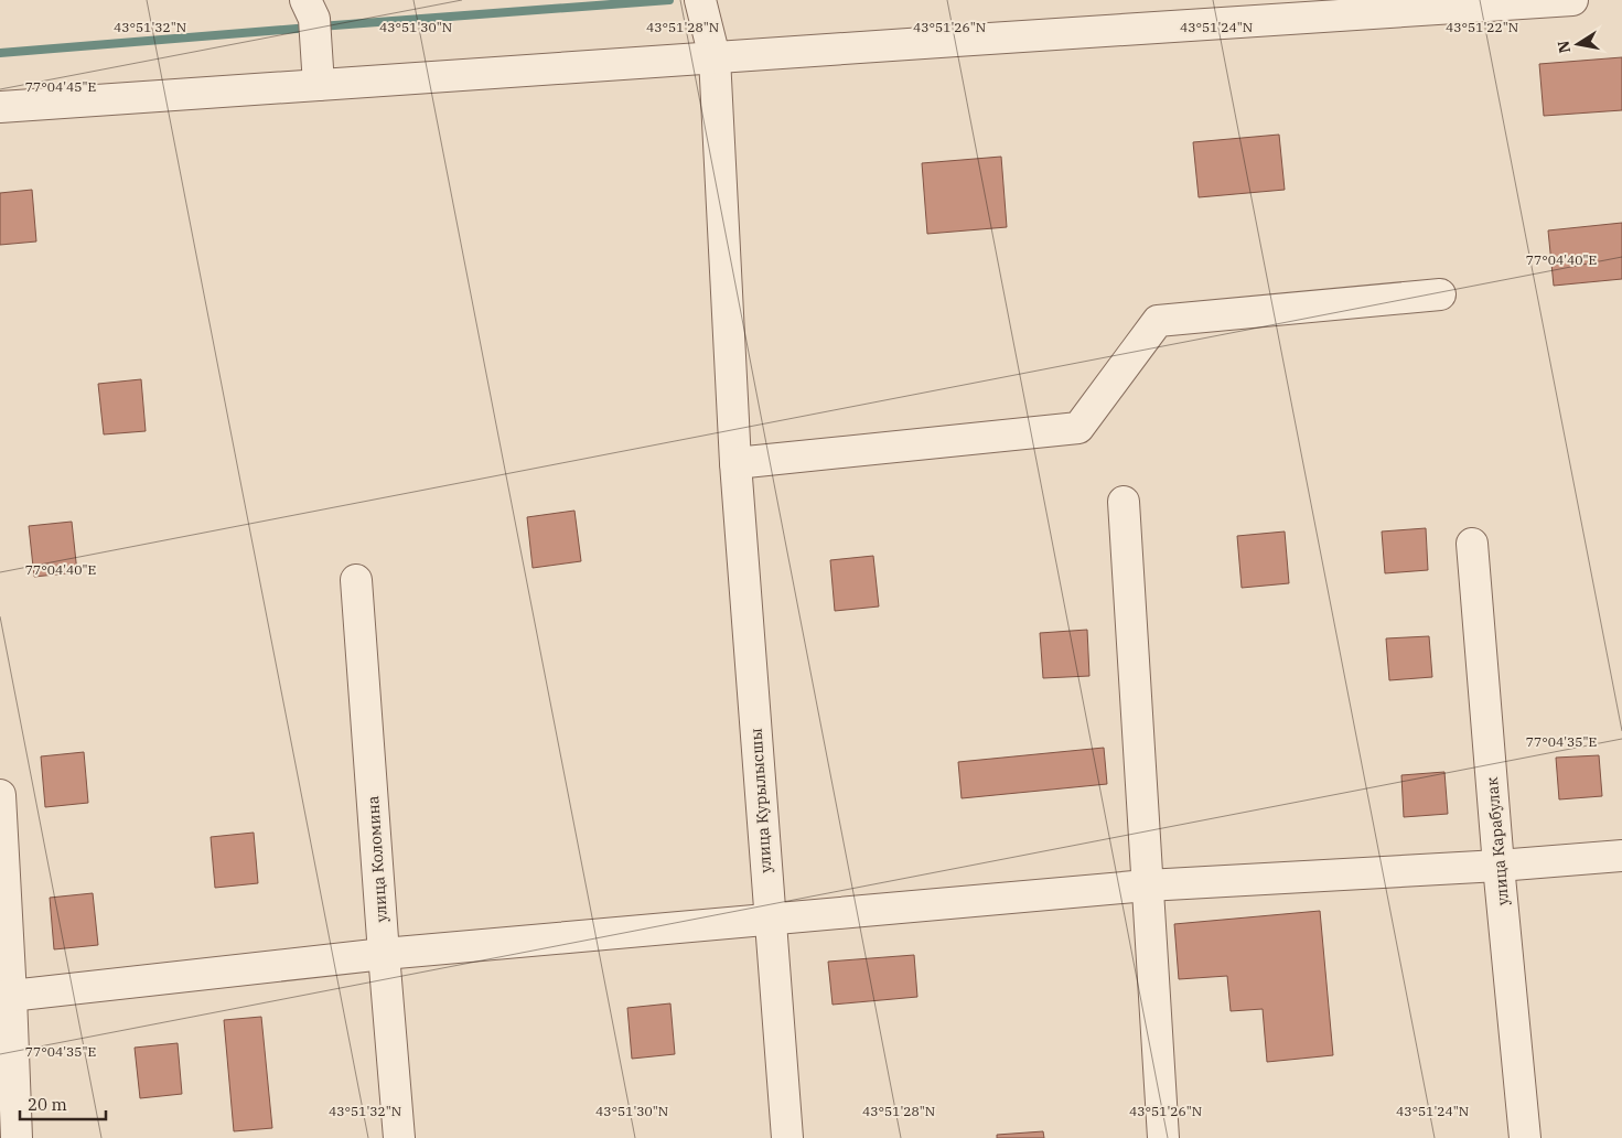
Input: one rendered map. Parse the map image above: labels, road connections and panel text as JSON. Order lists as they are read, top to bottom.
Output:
{
  "streets": {
    "street": ["улица Курылысшы", "улица Карабулак", "улица Коломина"]
  },
  "scale_bar": "20 m",
  "north": "left",
  "coordinates": [
    "43°51'22\"N",
    "43°51'32\"N",
    "43°51'30\"N",
    "43°51'28\"N",
    "43°51'26\"N",
    "43°51'24\"N",
    "77°04'45\"E",
    "77°04'40\"E",
    "77°04'35\"E"
  ]
}
